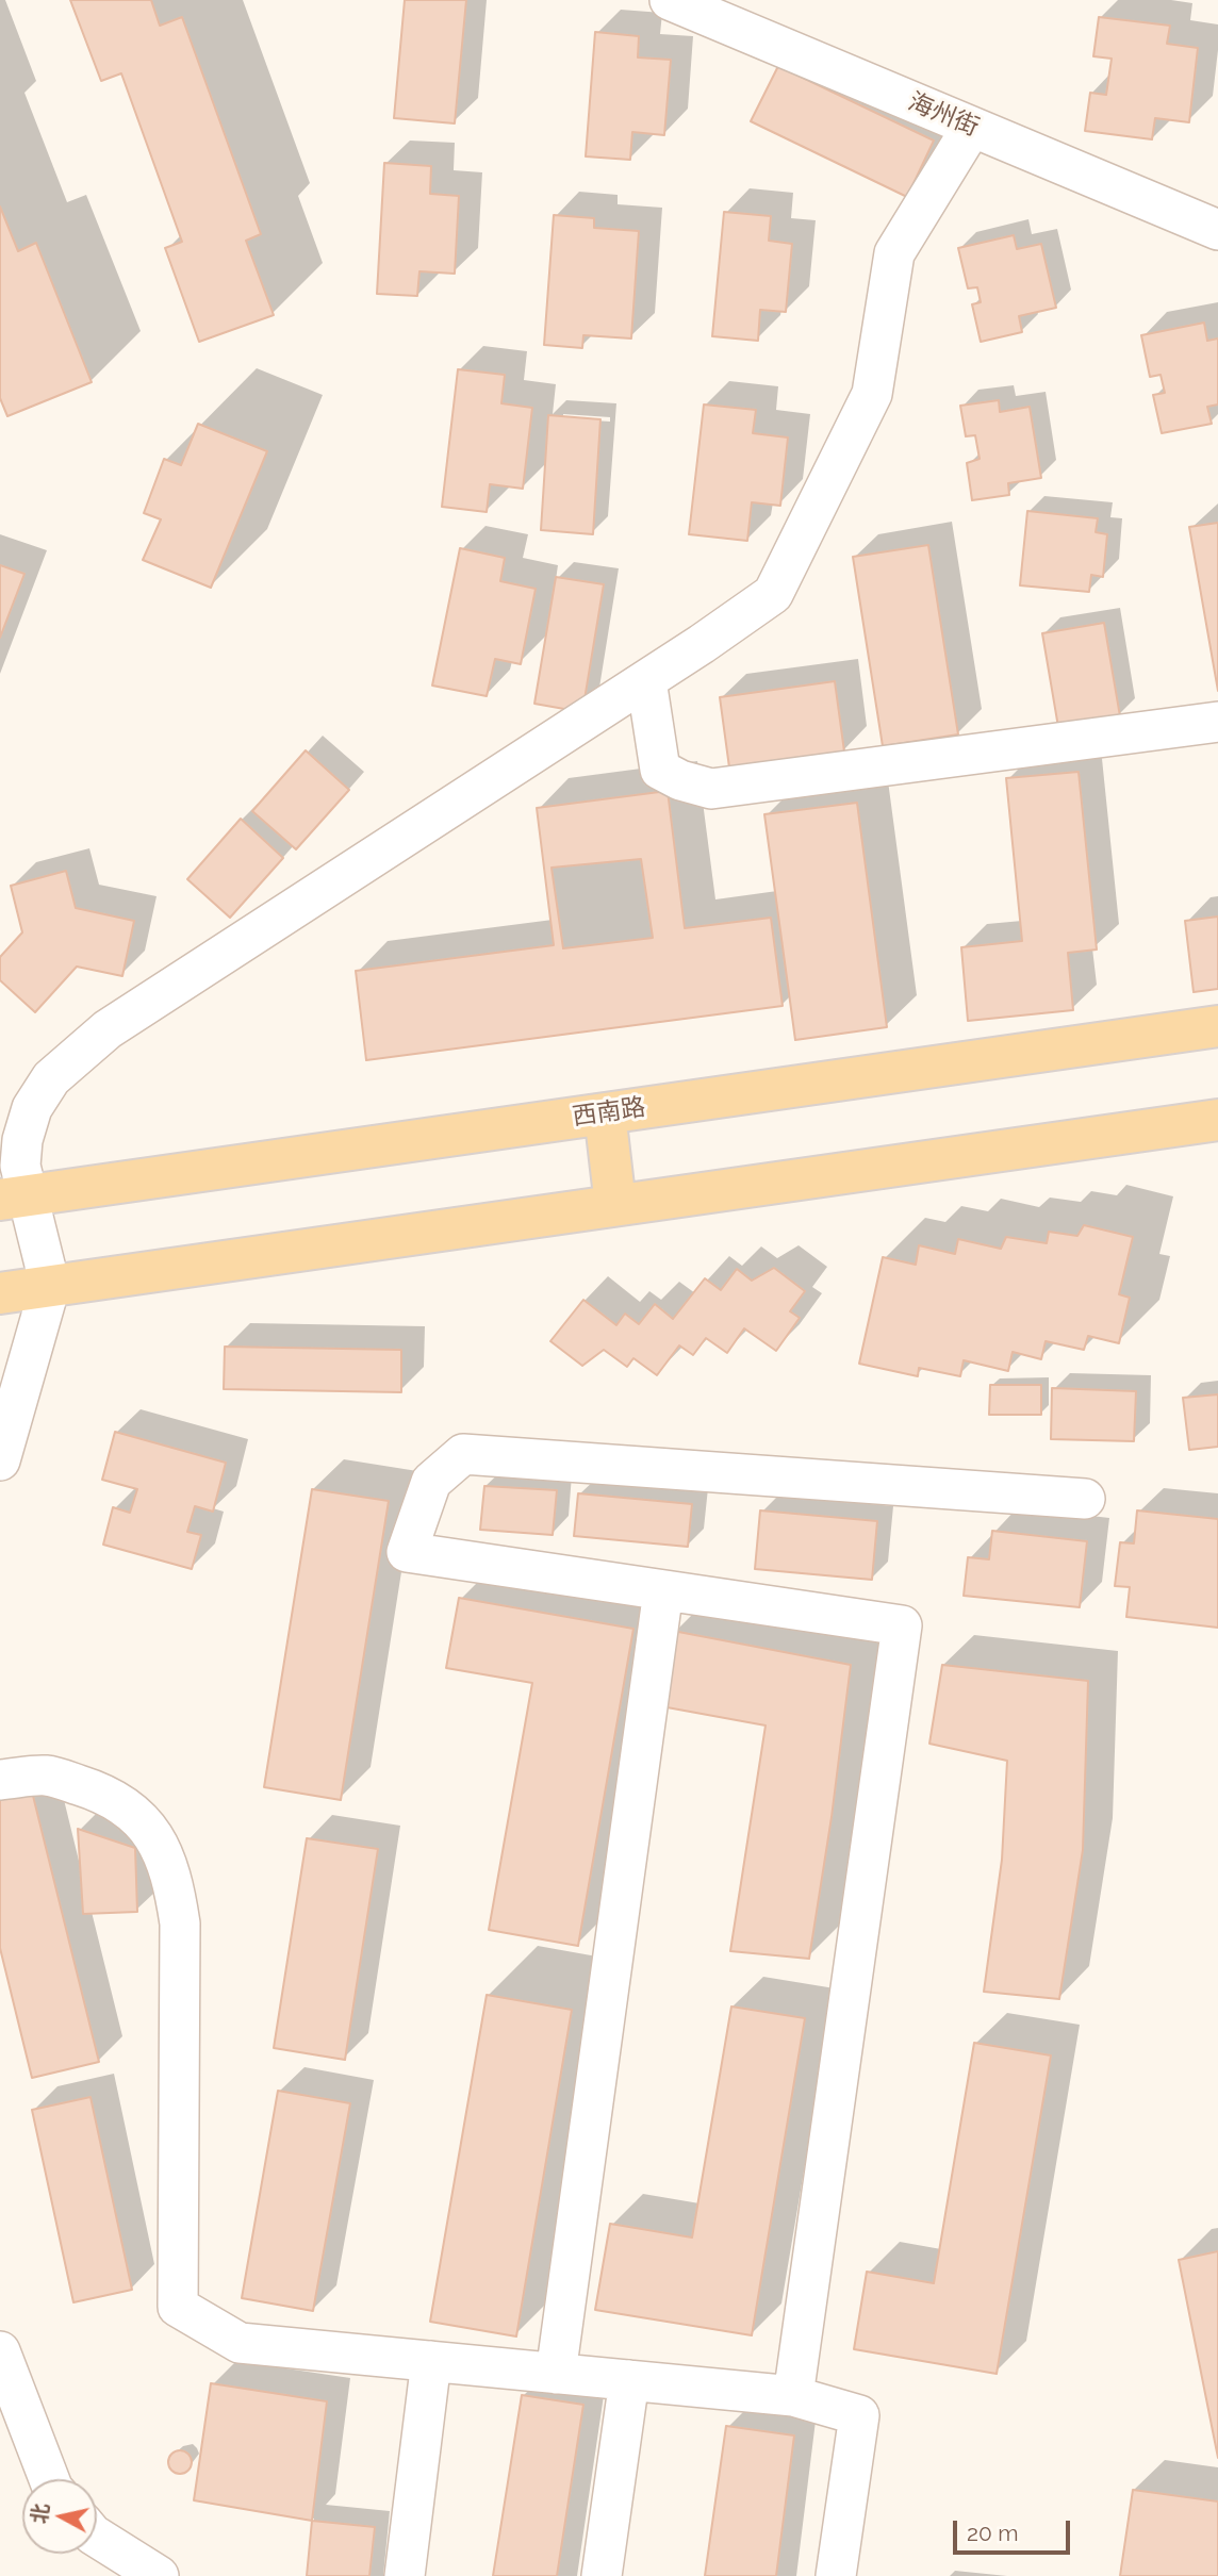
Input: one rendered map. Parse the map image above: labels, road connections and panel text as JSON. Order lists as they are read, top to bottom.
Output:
{
  "streets": {
    "main road": ["西南路"],
    "street": ["海州街"]
  },
  "scale_bar": "20 m",
  "north": "left"
}
